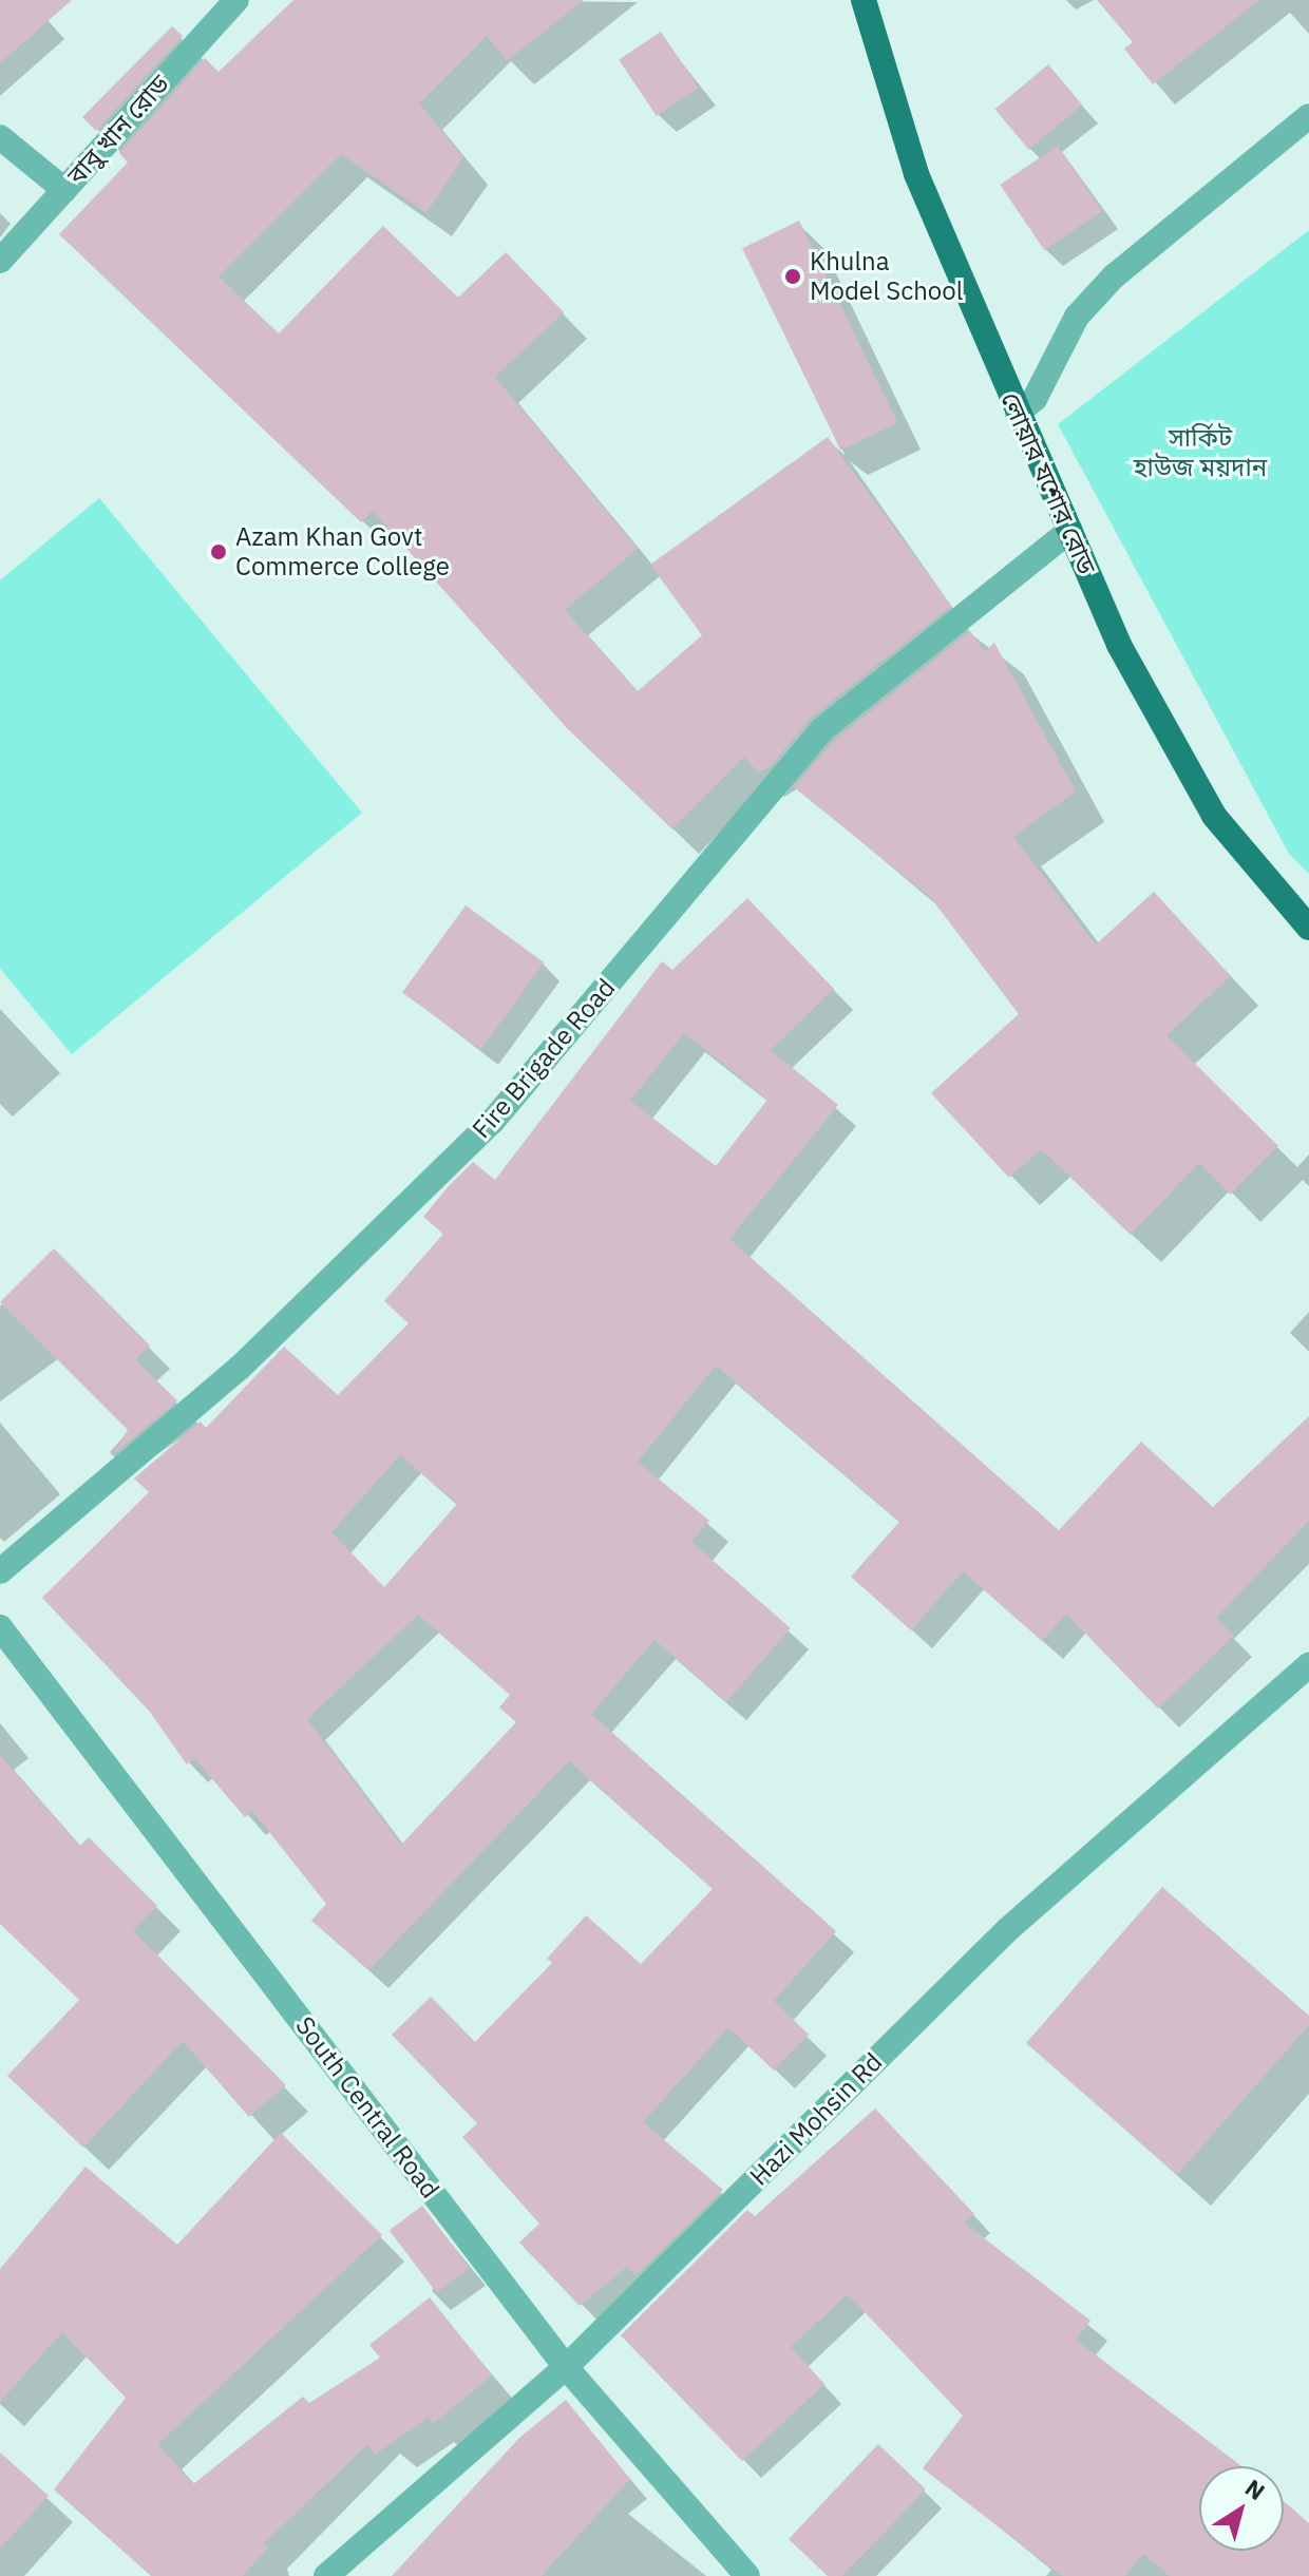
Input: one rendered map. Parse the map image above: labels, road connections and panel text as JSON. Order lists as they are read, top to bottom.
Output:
{
  "streets": {
    "main road": ["লোয়ার যশোর রোড"],
    "street": [
      "বাবু খান রোড",
      "Fire Brigade Road",
      "South Central Road",
      "Hazi Mohsin Rd"
    ]
  },
  "crossings": [
    ["লোয়ার যশোর রোড", "Fire Brigade Road"],
    ["South Central Road", "Hazi Mohsin Rd"]
  ],
  "parks": ["সার্কিট হাউজ ময়দান"],
  "places": ["Khulna Model School", "Azam Khan Govt Commerce College"],
  "north": "top right"
}
